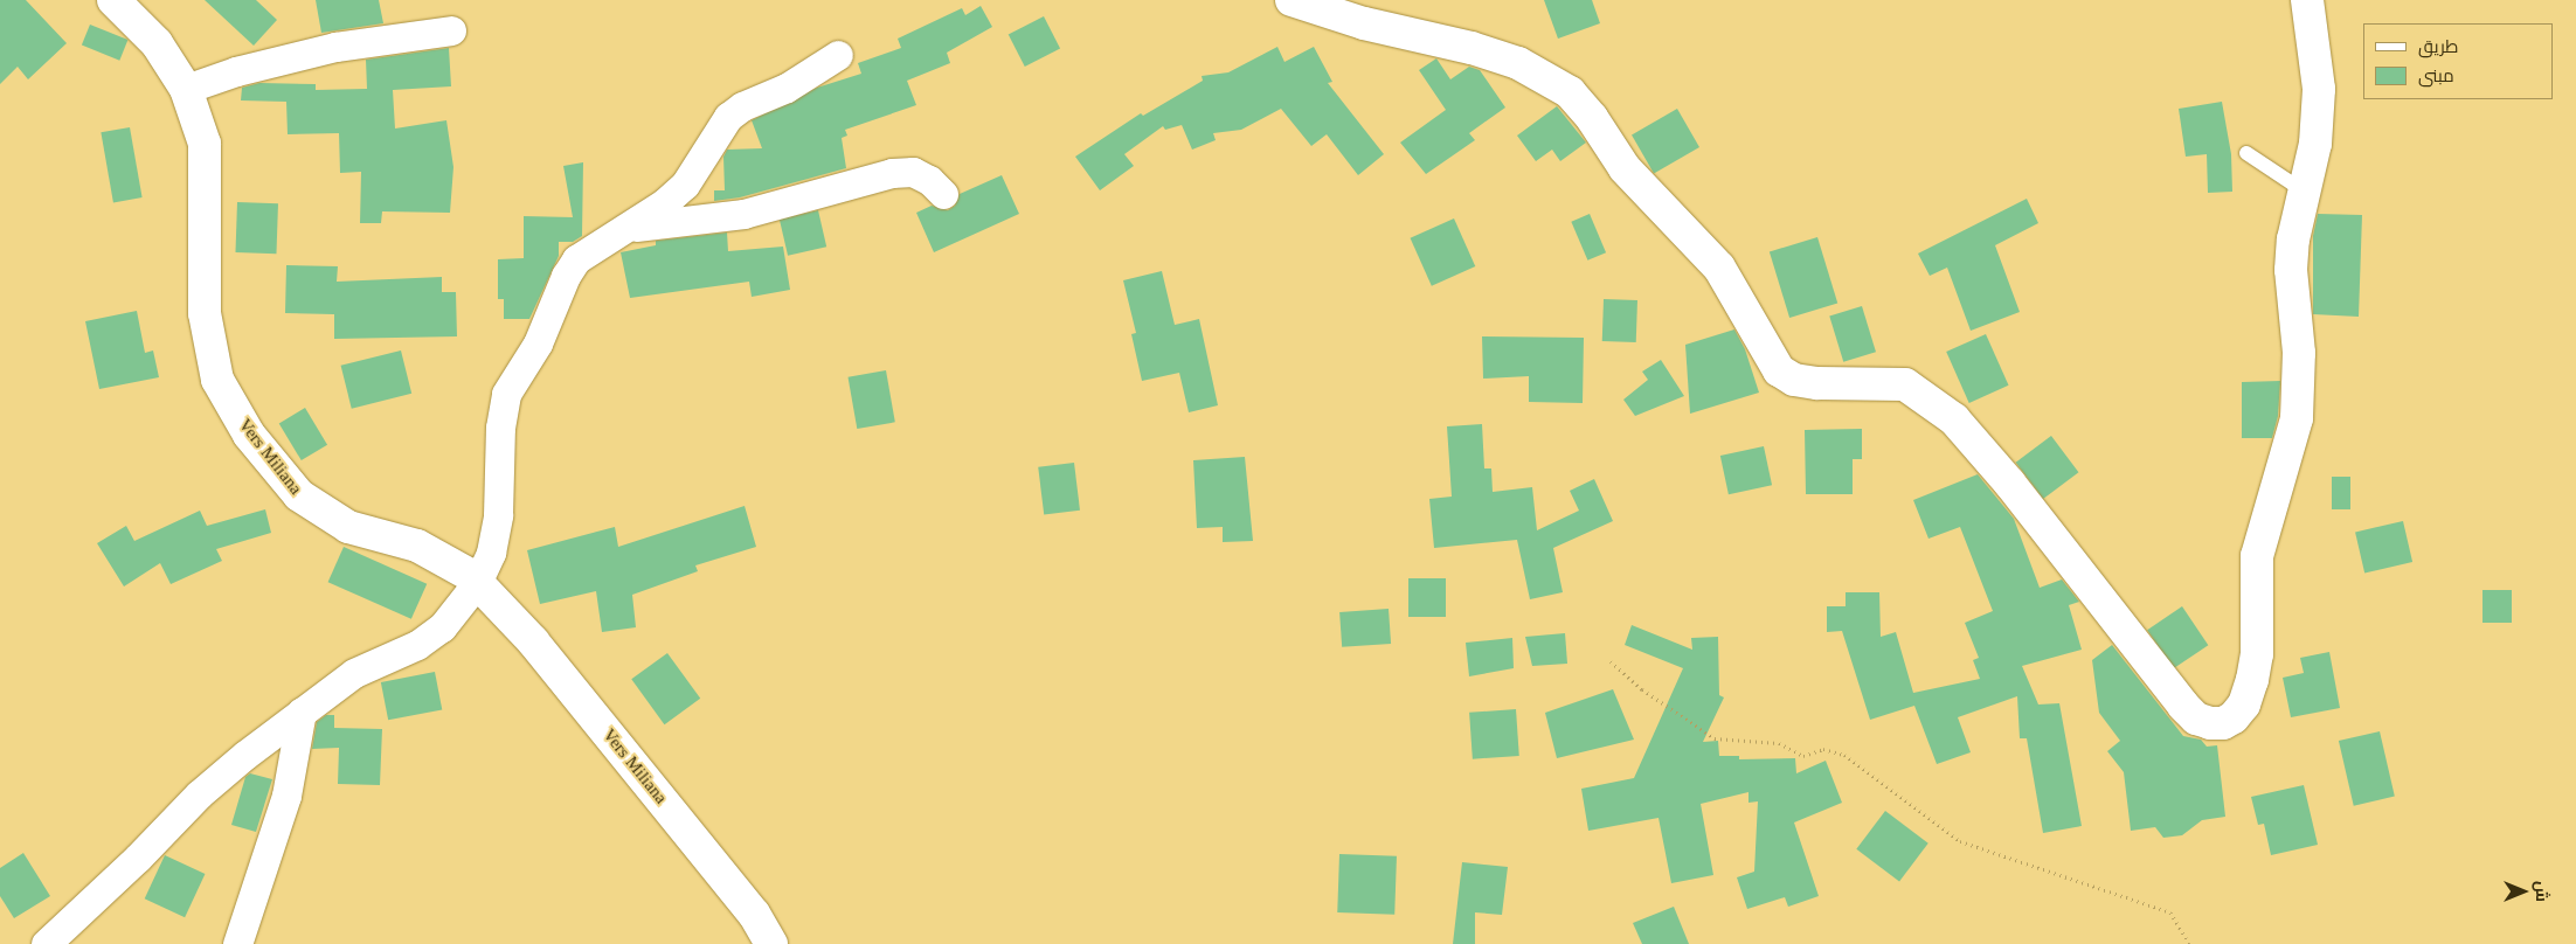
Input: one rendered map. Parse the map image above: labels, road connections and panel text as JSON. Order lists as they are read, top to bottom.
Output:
{
  "streets": {
    "main road": ["Vers Miliana"]
  },
  "legend": ["طريق", "مبنى"],
  "north": "right"
}
